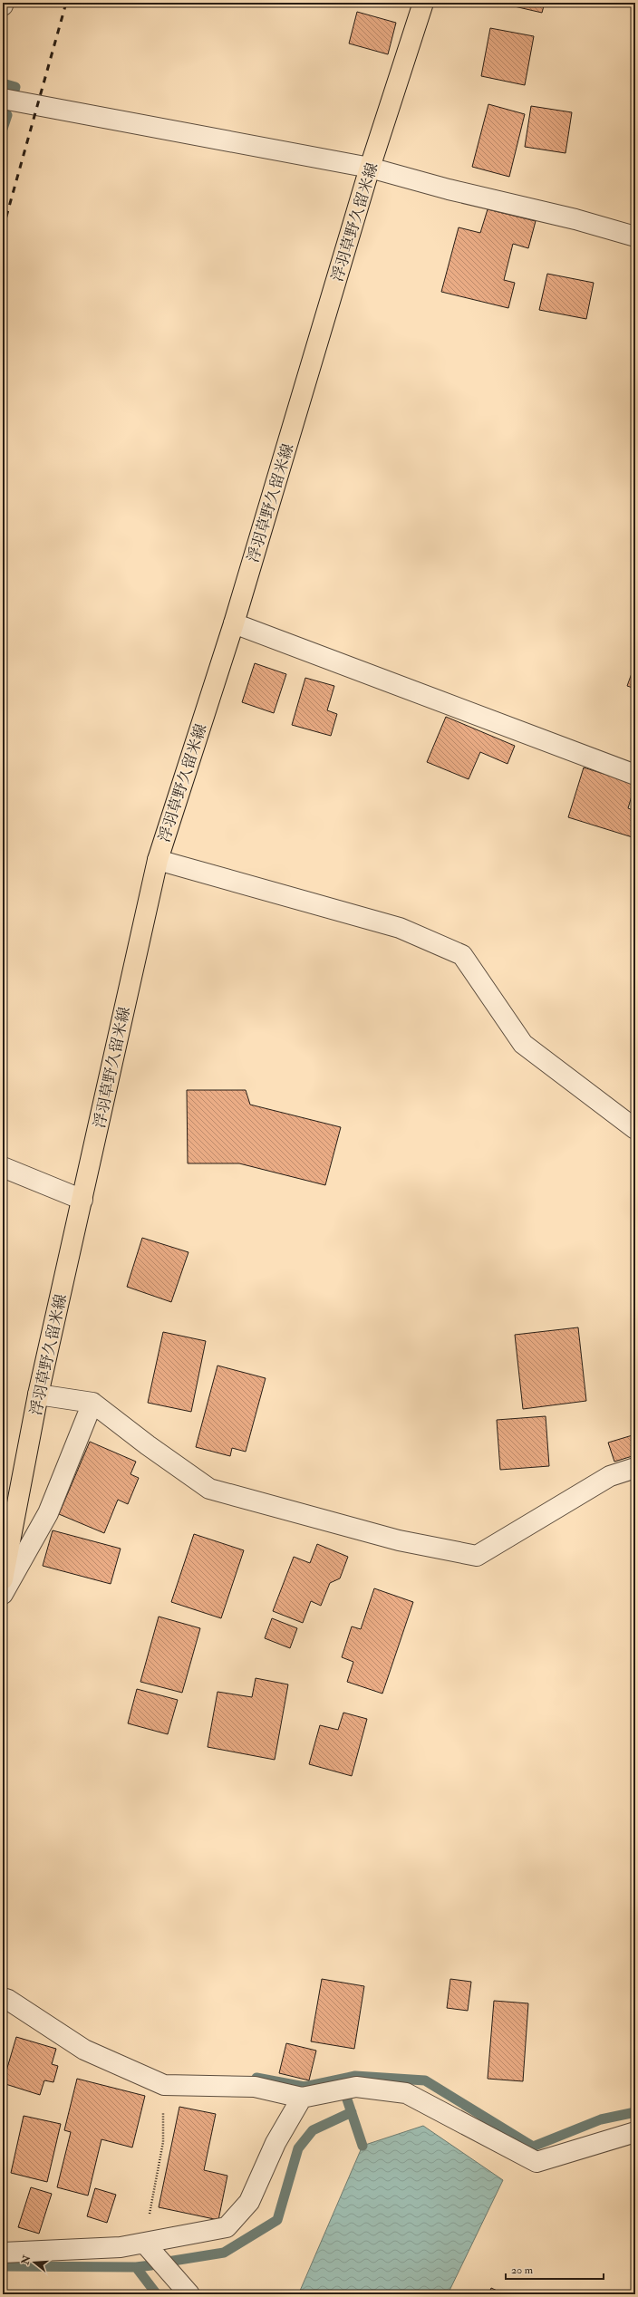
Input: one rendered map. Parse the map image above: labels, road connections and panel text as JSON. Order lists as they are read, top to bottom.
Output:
{
  "streets": {
    "main road": ["浮羽草野久留米線"]
  },
  "scale_bar": "20 m",
  "north": "left"
}
